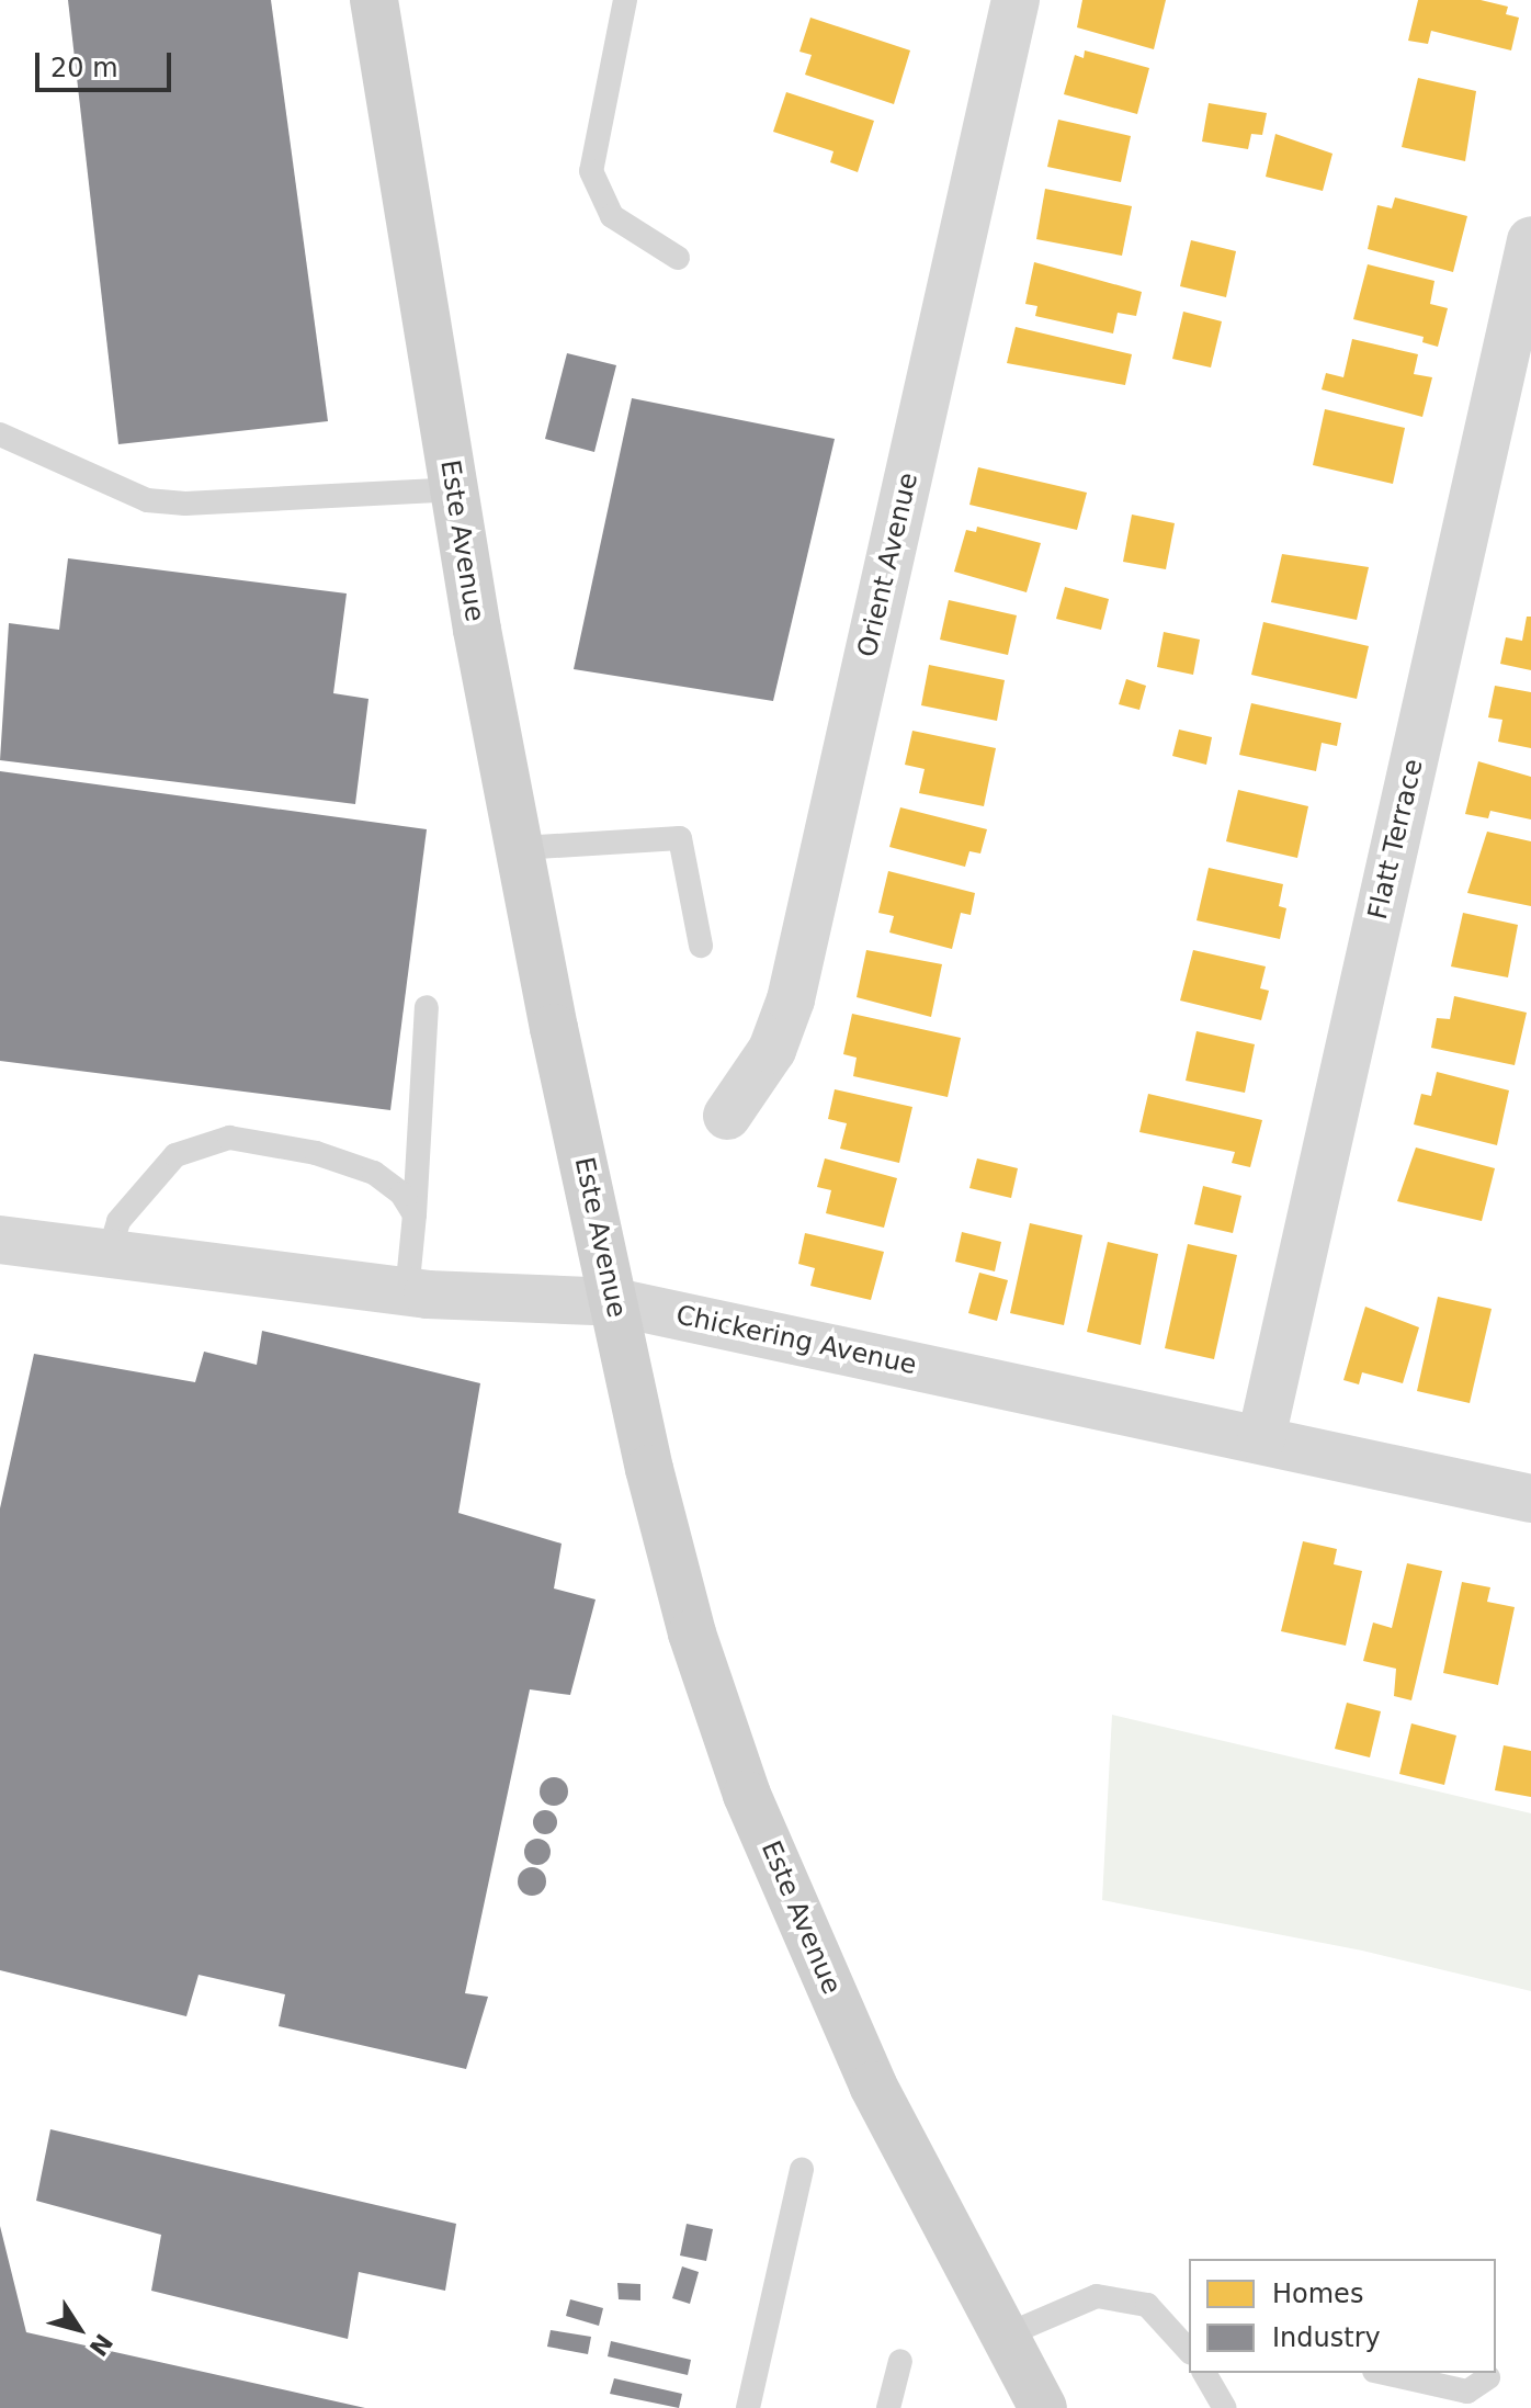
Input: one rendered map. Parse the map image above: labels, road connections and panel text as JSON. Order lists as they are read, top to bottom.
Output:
{
  "streets": {
    "street": [
      "Este Avenue",
      "Orient Avenue",
      "Flatt Terrace",
      "Chickering Avenue"
    ]
  },
  "crossings": [
    ["Este Avenue", "Chickering Avenue"],
    ["Flatt Terrace", "Chickering Avenue"]
  ],
  "legend": ["Homes", "Industry"],
  "scale_bar": "20 m",
  "north": "bottom right"
}
